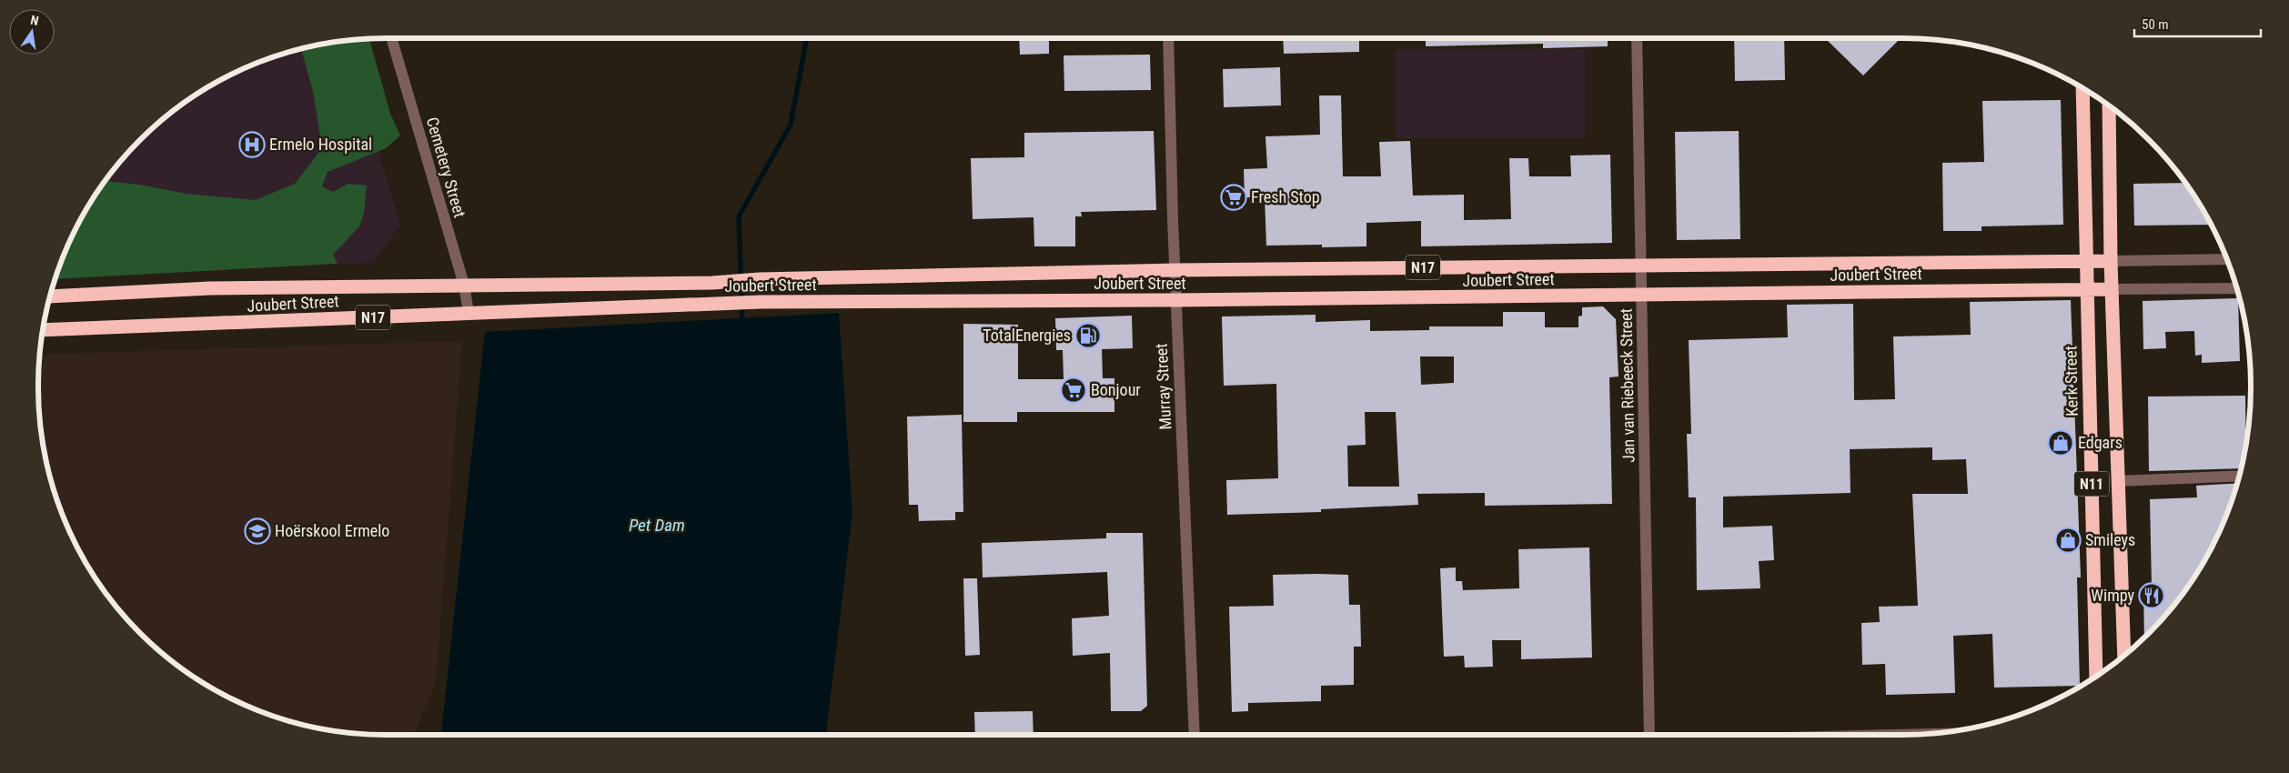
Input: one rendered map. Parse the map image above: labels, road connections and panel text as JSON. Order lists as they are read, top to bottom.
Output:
{
  "streets": {
    "highway": [
      "N17",
      "Joubert Street",
      "Kerk Street",
      "N11"
    ],
    "street": ["Cemetery Street", "Jan van Riebeeck Street", "Murray Street"]
  },
  "crossings": [
    ["Cemetery Street", "Joubert Street"],
    ["Joubert Street", "Kerk Street"],
    ["Joubert Street", "Jan van Riebeeck Street"],
    ["Joubert Street", "Murray Street"],
    ["Joubert Street", "N11"]
  ],
  "water": ["Pet Dam"],
  "places": {
    "hospital": ["Ermelo Hospital"],
    "supermarket": ["Fresh Stop", "Bonjour"],
    "fuel station": ["TotalEnergies"],
    "shop": ["Edgars", "Smileys"],
    "school or university": ["Hoërskool Ermelo"],
    "restaurant": ["Wimpy"]
  },
  "scale_bar": "50 m",
  "north": "top"
}
